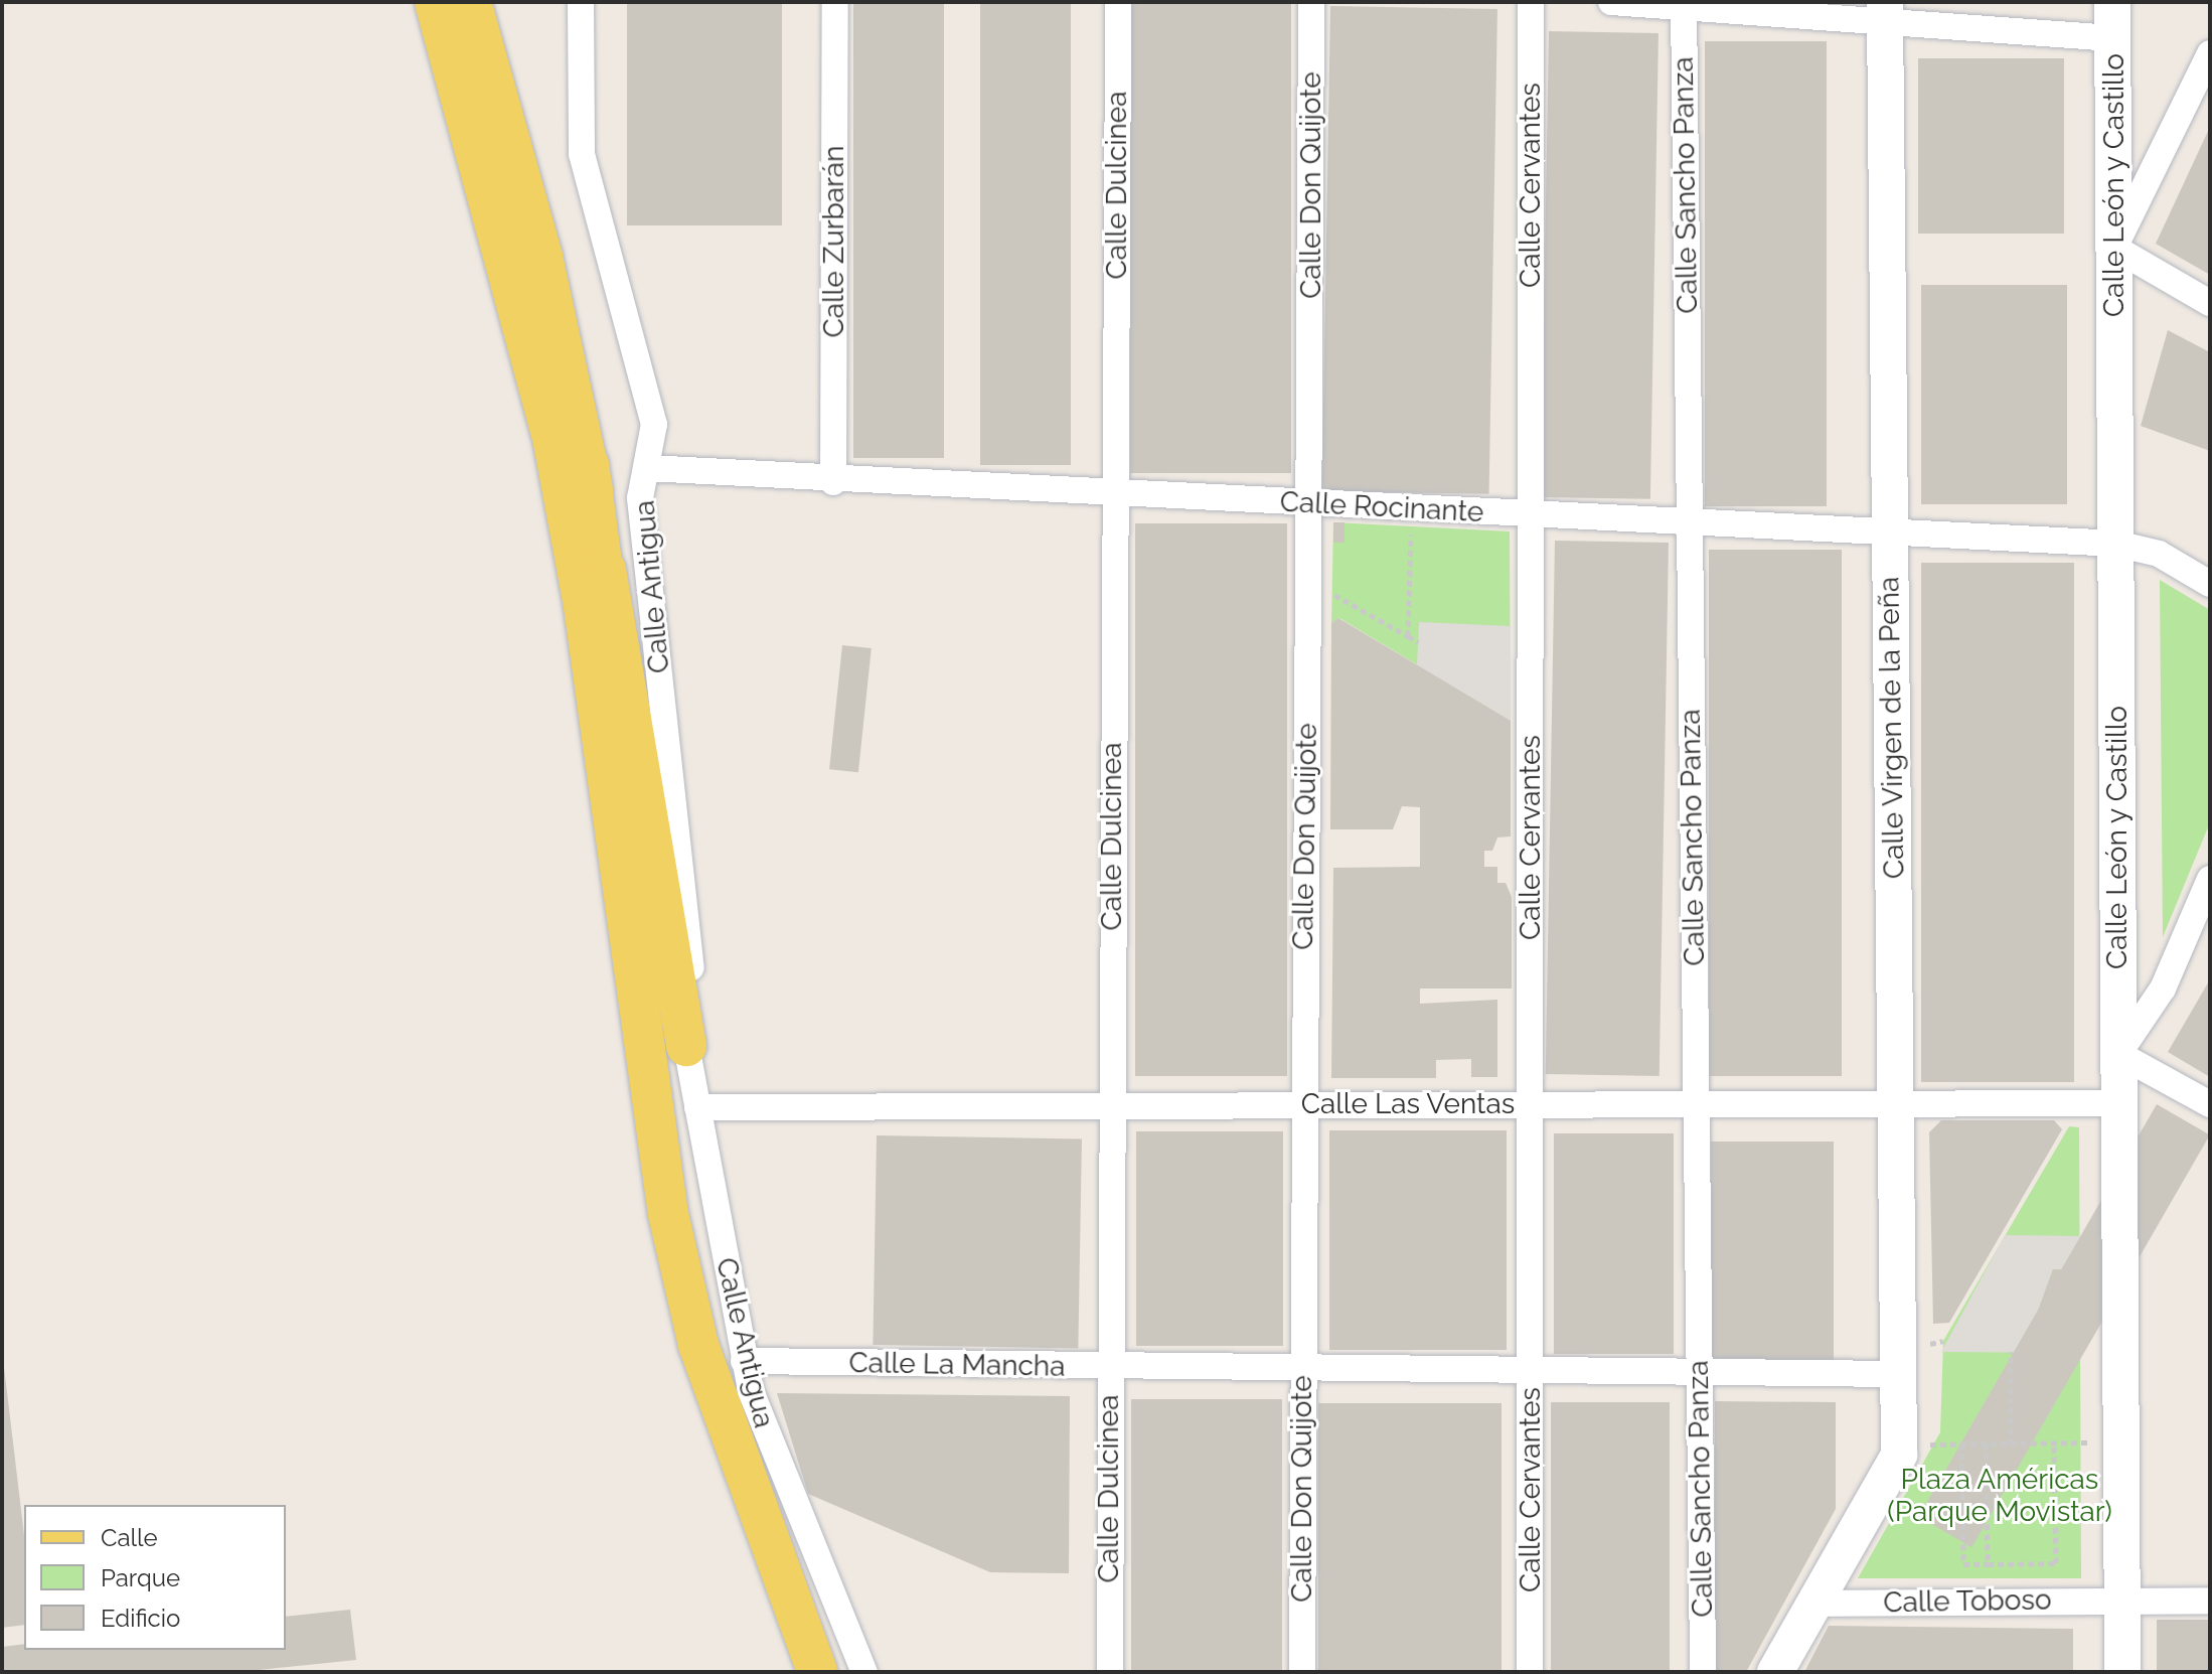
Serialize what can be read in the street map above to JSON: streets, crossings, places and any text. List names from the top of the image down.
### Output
{
  "streets": {
    "street": [
      "Calle Dulcinea",
      "Calle Don Quijote",
      "Calle Cervantes",
      "Calle Sancho Panza",
      "Calle León y Castillo",
      "Calle Zurbarán",
      "Calle Rocinante",
      "Calle Antigua",
      "Calle Virgen de la Peña",
      "Calle Las Ventas",
      "Calle La Mancha",
      "Calle Toboso"
    ]
  },
  "crossings": [
    ["Calle Dulcinea", "Calle Rocinante"],
    ["Calle Dulcinea", "Calle Las Ventas"],
    ["Calle Dulcinea", "Calle La Mancha"],
    ["Calle Don Quijote", "Calle Rocinante"],
    ["Calle Don Quijote", "Calle Las Ventas"],
    ["Calle Don Quijote", "Calle La Mancha"],
    ["Calle Cervantes", "Calle Rocinante"],
    ["Calle Cervantes", "Calle Las Ventas"],
    ["Calle Cervantes", "Calle La Mancha"],
    ["Calle Sancho Panza", "Calle Rocinante"],
    ["Calle Sancho Panza", "Calle Las Ventas"],
    ["Calle Sancho Panza", "Calle La Mancha"],
    ["Calle León y Castillo", "Calle Rocinante"],
    ["Calle León y Castillo", "Calle Las Ventas"],
    ["Calle León y Castillo", "Calle Toboso"],
    ["Calle Zurbarán", "Calle Rocinante"],
    ["Calle Rocinante", "Calle Antigua"],
    ["Calle Rocinante", "Calle Virgen de la Peña"],
    ["Calle Antigua", "Calle Las Ventas"],
    ["Calle Antigua", "Calle La Mancha"],
    ["Calle Virgen de la Peña", "Calle Las Ventas"],
    ["Calle Virgen de la Peña", "Calle La Mancha"]
  ],
  "parks": ["Plaza Américas (Parque Movistar)"],
  "legend": ["Calle", "Parque", "Edificio"]
}
